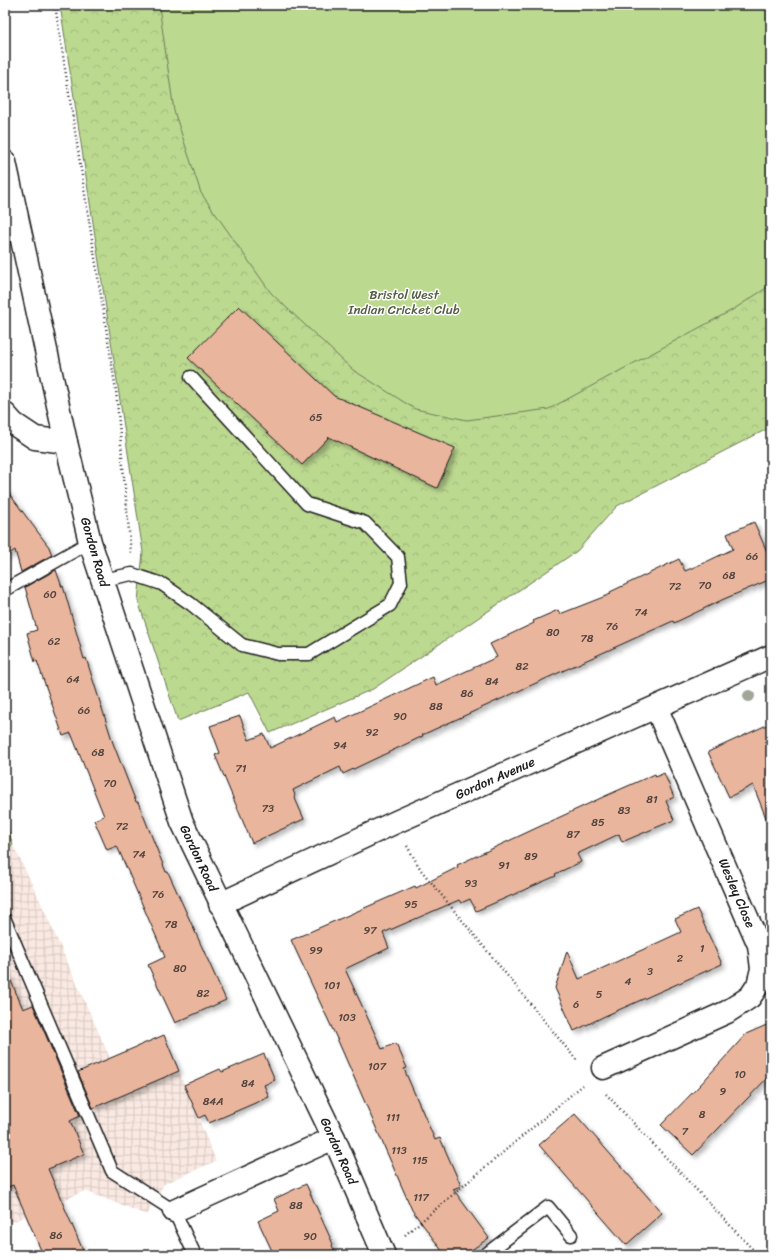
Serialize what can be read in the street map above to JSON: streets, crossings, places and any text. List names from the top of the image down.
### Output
{
  "streets": {
    "street": ["Gordon Road", "Gordon Avenue", "Wesley Close"]
  },
  "crossings": [
    ["Gordon Road", "Gordon Avenue"],
    ["Gordon Avenue", "Wesley Close"]
  ],
  "parks": ["Bristol West Indian Cricket Club"],
  "house_numbers": [
    "65",
    "66",
    "68",
    "70",
    "72",
    "60",
    "74",
    "76",
    "80",
    "78",
    "62",
    "82",
    "64",
    "84",
    "86",
    "88",
    "66",
    "90",
    "92",
    "94",
    "68",
    "71",
    "70",
    "81",
    "73",
    "83",
    "85",
    "72",
    "87",
    "74",
    "89",
    "91",
    "93",
    "76",
    "95",
    "78",
    "97",
    "1",
    "99",
    "2",
    "80",
    "3",
    "4",
    "101",
    "82",
    "5",
    "6",
    "103",
    "107",
    "10",
    "84",
    "9",
    "84A",
    "8",
    "111",
    "7",
    "113",
    "115",
    "117",
    "88",
    "86",
    "90"
  ]
}
